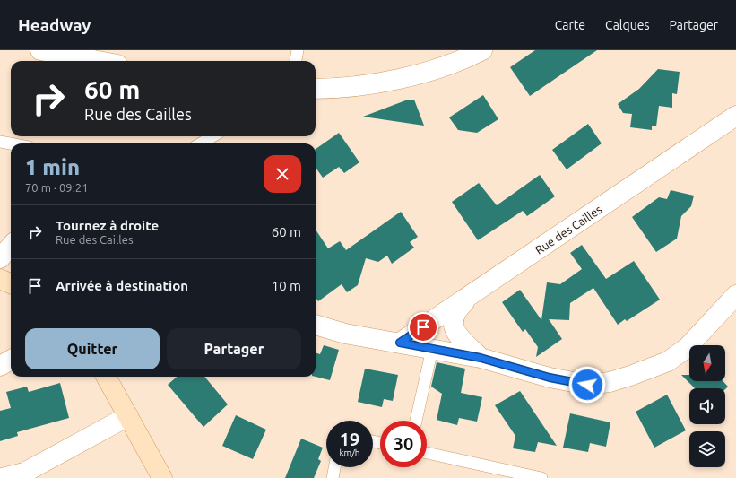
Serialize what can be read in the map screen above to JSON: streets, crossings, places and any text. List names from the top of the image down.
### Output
{
  "streets": {
    "street": ["Rue des Cailles"]
  },
  "north": "bottom",
  "page": {
    "header": "Headway",
    "nav": ["Carte", "Calques", "Partager"],
    "turn": ["60 m", "Rue des Cailles"],
    "heading": ["1 min", "70 m · 09:21"],
    "list": [
      {
        "name": "Tournez à droite",
        "note": "Rue des Cailles",
        "value": "60 m"
      },
      {
        "name": "Arrivée à destination",
        "value": "10 m"
      }
    ],
    "buttons": ["Quitter", "Partager"],
    "speed": "19 km/h",
    "limit": "30"
  }
}
